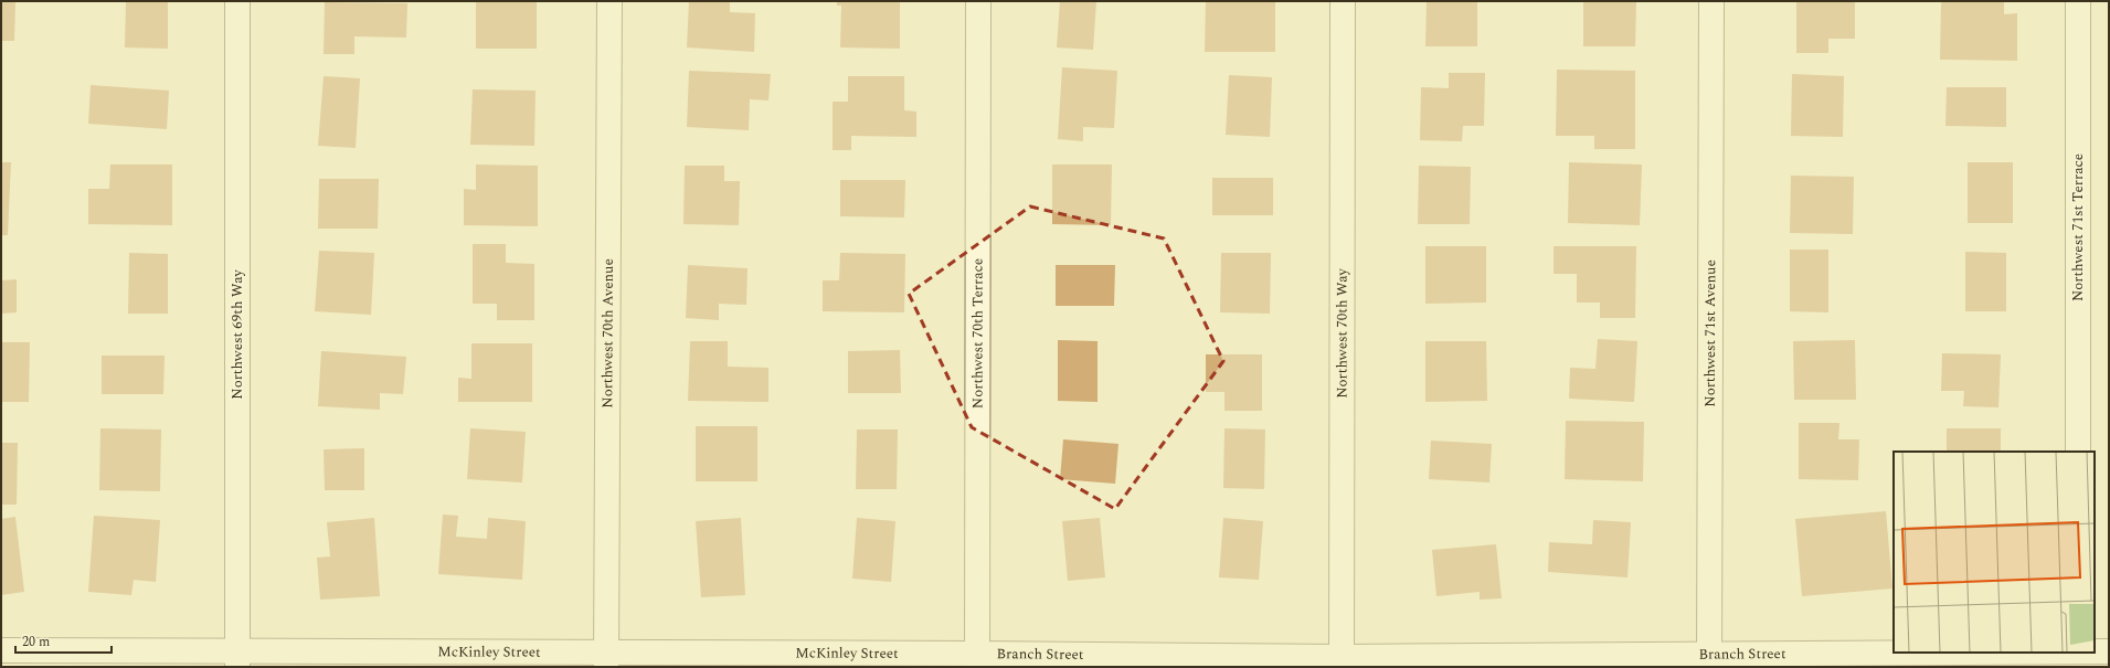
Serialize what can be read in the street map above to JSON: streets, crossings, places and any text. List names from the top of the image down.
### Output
{
  "streets": {
    "street": [
      "Northwest 71st Terrace",
      "Northwest 70th Avenue",
      "Northwest 69th Way",
      "Northwest 70th Terrace",
      "Northwest 70th Way",
      "Northwest 71st Avenue",
      "McKinley Street",
      "Branch Street"
    ]
  },
  "crossings": [
    ["Northwest 70th Avenue", "McKinley Street"],
    ["Northwest 69th Way", "McKinley Street"],
    ["Northwest 70th Terrace", "McKinley Street"],
    ["Northwest 70th Terrace", "Branch Street"],
    ["Northwest 70th Way", "Branch Street"],
    ["Northwest 71st Avenue", "Branch Street"],
    ["McKinley Street", "Branch Street"]
  ],
  "scale_bar": "20 m"
}
